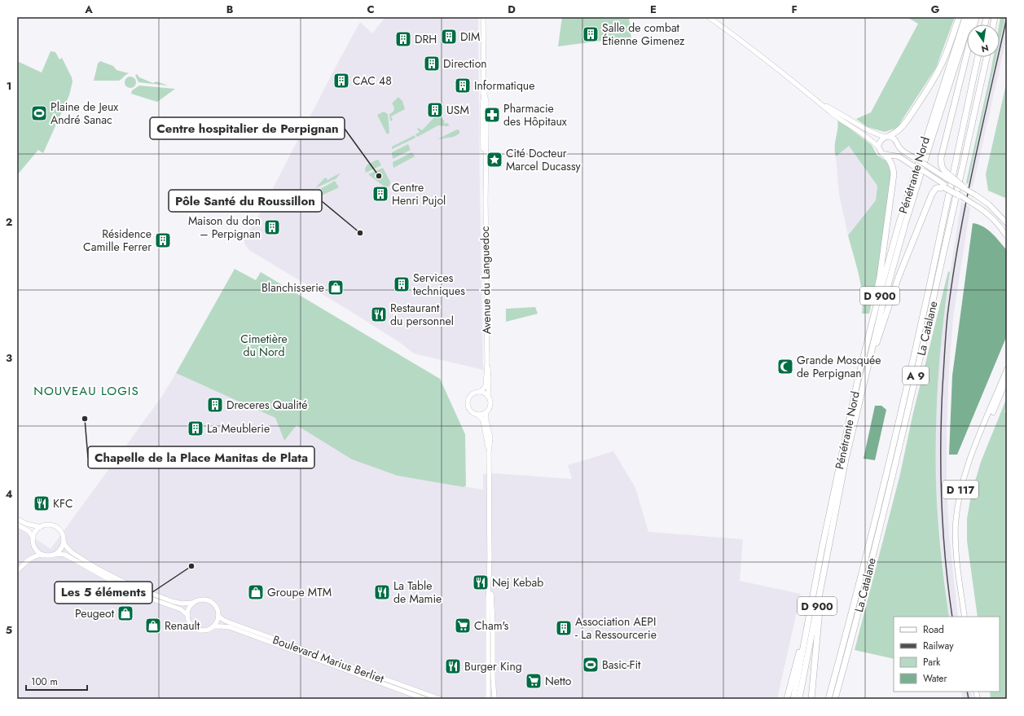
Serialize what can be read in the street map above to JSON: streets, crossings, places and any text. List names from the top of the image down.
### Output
{
  "streets": {
    "highway": [
      "Pénétrante Nord",
      "D 900",
      "La Catalane",
      "A 9"
    ],
    "main road": ["Avenue du Languedoc", "D 117", "Boulevard Marius Berliet"]
  },
  "districts": ["NOUVEAU LOGIS"],
  "parks": ["Cimetière du Nord"],
  "places": {
    "building": [
      "Salle de combat Étienne Gimenez",
      "DIM",
      "DRH",
      "Direction",
      "CAC 48",
      "Informatique",
      "USM",
      "Centre Henri Pujol",
      "Maison du don – Perpignan",
      "Résidence Camille Ferrer",
      "Services techniques",
      "Dreceres Qualité",
      "La Meublerie",
      "Association AEPI - La Ressourcerie"
    ],
    "sports": ["Plaine de Jeux André Sanac", "Basic-Fit"],
    "pharmacy": ["Pharmacie des Hôpitaux"],
    "place": ["Cité Docteur Marcel Ducassy"],
    "other": [
      "Centre hospitalier de Perpignan",
      "Pôle Santé du Roussillon",
      "Chapelle de la Place Manitas de Plata",
      "Les 5 éléments"
    ],
    "shop": [
      "Blanchisserie",
      "Groupe MTM",
      "Peugeot",
      "Renault"
    ],
    "restaurant": [
      "Restaurant du personnel",
      "KFC",
      "Nej Kebab",
      "La Table de Mamie",
      "Burger King"
    ],
    "mosque": ["Grande Mosquée de Perpignan"],
    "supermarket": ["Cham's", "Netto"]
  },
  "legend": [
    "Road",
    "Railway",
    "Park",
    "Water"
  ],
  "scale_bar": "100 m",
  "north": "bottom",
  "grid": {
    "columns": [
      "A",
      "B",
      "C",
      "D",
      "E",
      "F",
      "G"
    ],
    "rows": [
      "1",
      "2",
      "3",
      "4",
      "5"
    ]
  }
}
